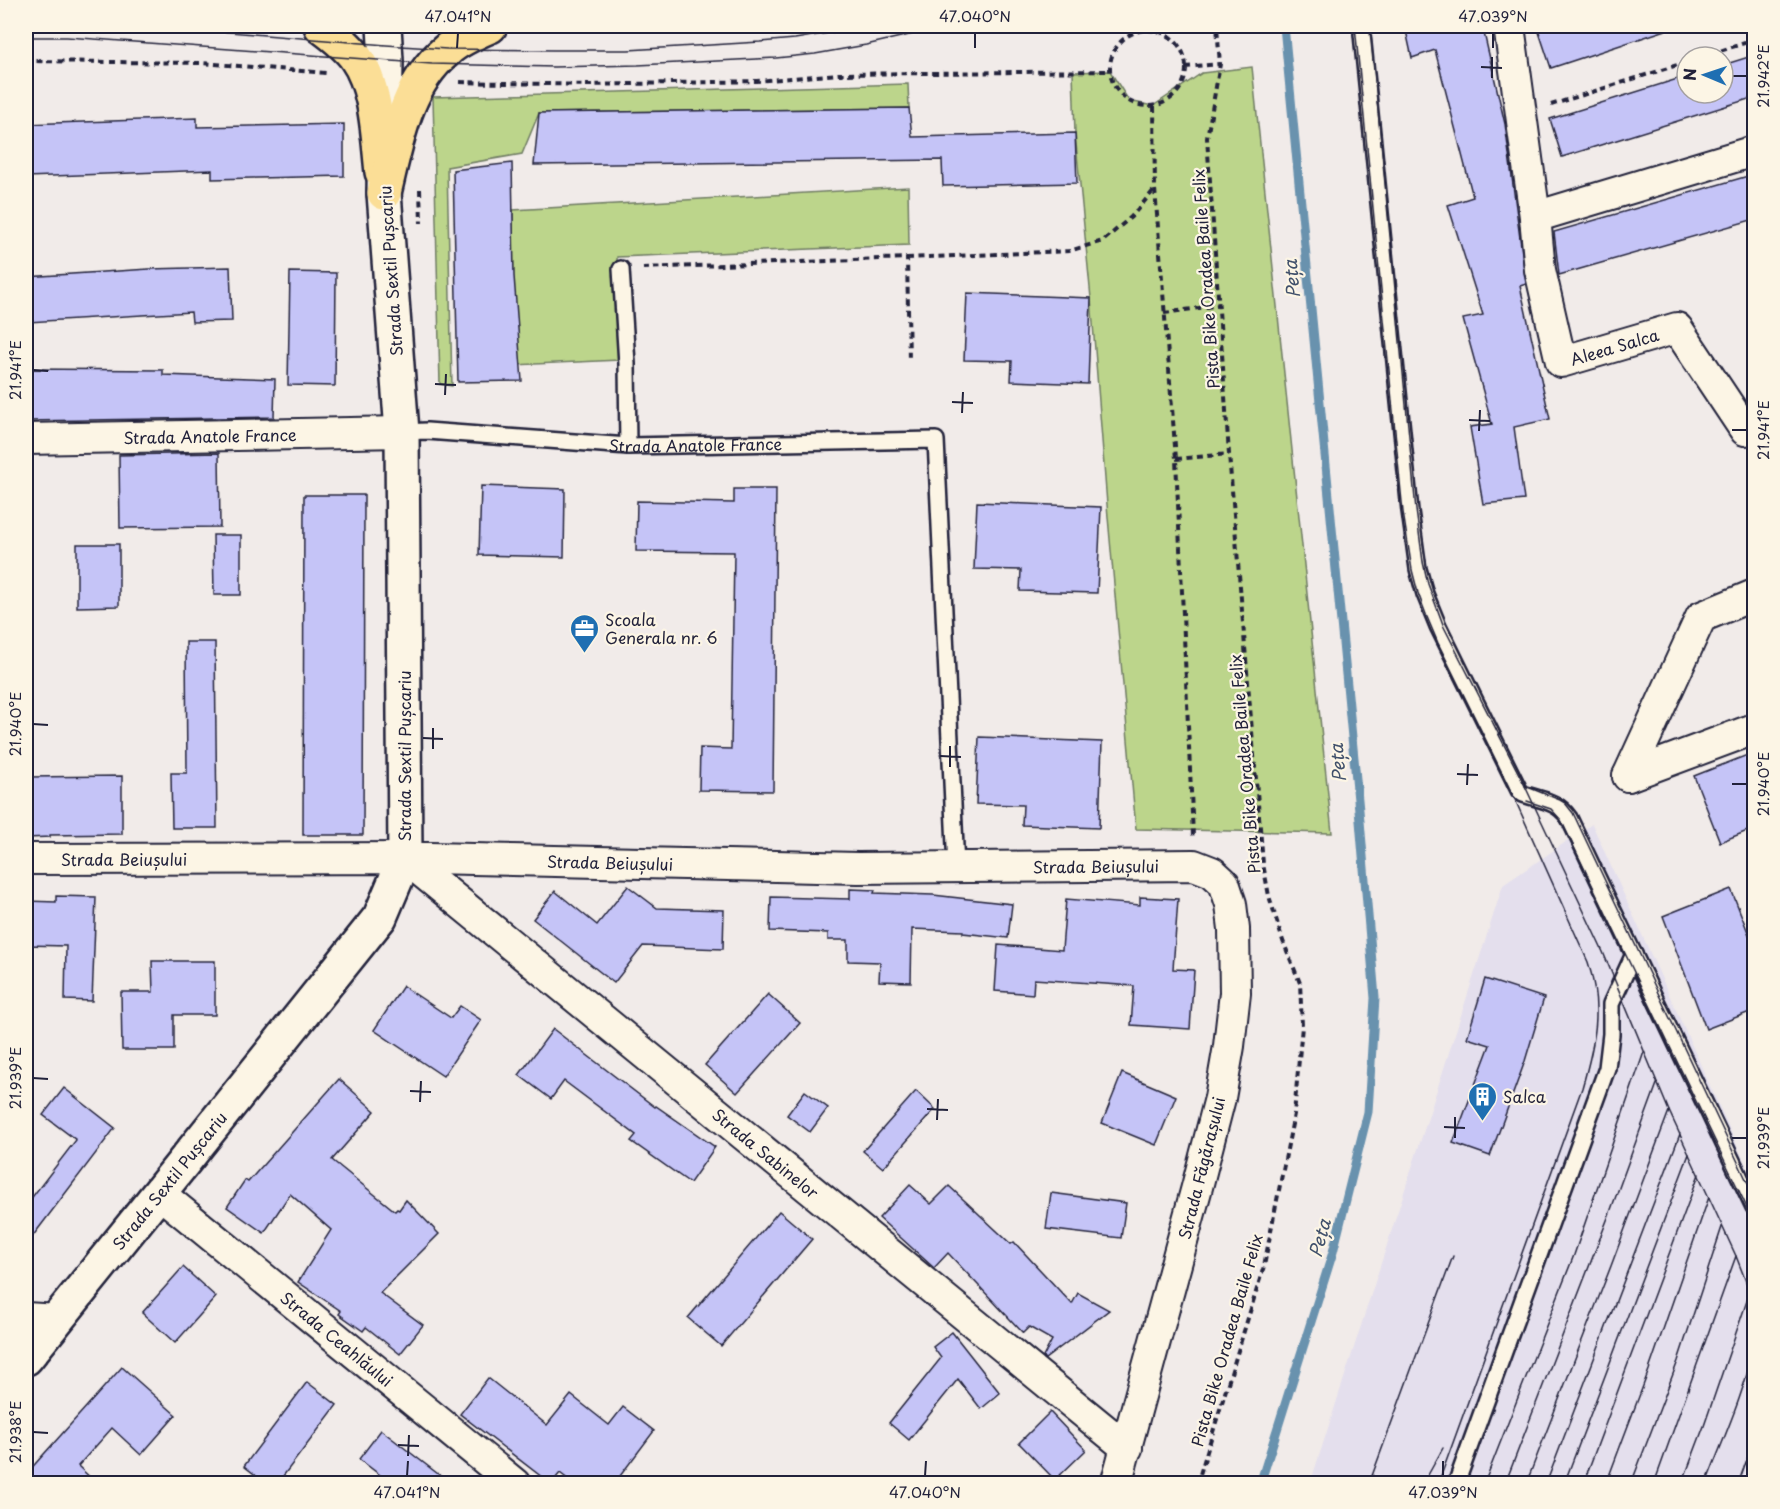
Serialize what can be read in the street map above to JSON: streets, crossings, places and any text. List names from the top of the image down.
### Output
{
  "streets": {
    "street": [
      "Strada Sextil Pușcariu",
      "Aleea Salca",
      "Strada Anatole France",
      "Strada Beiușului",
      "Strada Sabinelor",
      "Strada Făgărașului",
      "Strada Ceahlăului"
    ],
    "path": ["Pista Bike Oradea Baile Felix"]
  },
  "crossings": [
    ["Strada Sextil Pușcariu", "Strada Anatole France"],
    ["Strada Sextil Pușcariu", "Strada Beiușului"],
    ["Strada Sextil Pușcariu", "Strada Sabinelor"],
    ["Strada Sextil Pușcariu", "Strada Ceahlăului"],
    ["Strada Anatole France", "Strada Beiușului"],
    ["Strada Beiușului", "Strada Sabinelor"],
    ["Strada Beiușului", "Strada Făgărașului"],
    ["Strada Sabinelor", "Strada Făgărașului"]
  ],
  "water": ["Peța"],
  "places": {
    "office": ["Scoala Generala nr. 6"],
    "building": ["Salca"]
  },
  "north": "left",
  "coordinates": [
    "47.041°N",
    "47.040°N",
    "47.039°N",
    "21.942°E",
    "21.941°E",
    "21.940°E",
    "21.939°E",
    "21.938°E"
  ]
}
